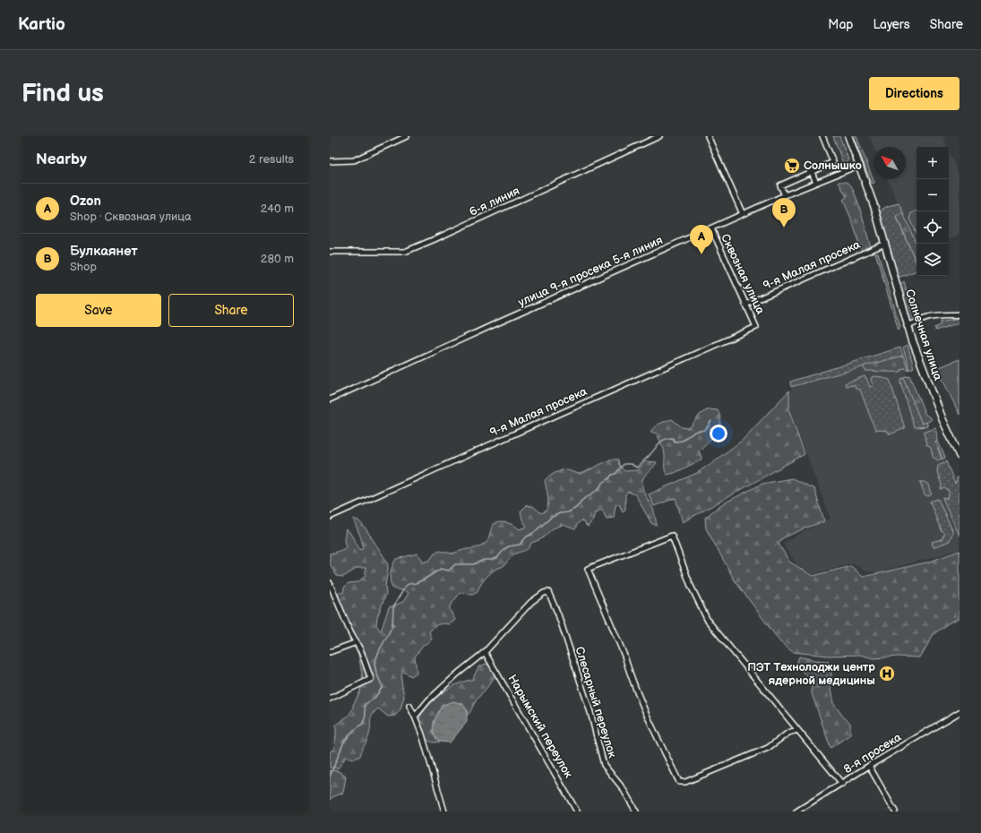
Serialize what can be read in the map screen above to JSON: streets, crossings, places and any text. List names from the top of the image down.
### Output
{
  "streets": {
    "main road": ["Солнечная улица"],
    "street": [
      "6-я линия",
      "9-я Малая просека",
      "улица 9-я просека 5-я линия",
      "Сквозная улица",
      "Слесарный переулок",
      "Нарымский переулок",
      "8-я просека"
    ]
  },
  "crossings": [
    ["9-я Малая просека", "Сквозная улица"],
    ["9-я Малая просека", "Солнечная улица"],
    ["улица 9-я просека 5-я линия", "Сквозная улица"],
    ["улица 9-я просека 5-я линия", "Солнечная улица"],
    ["Слесарный переулок", "Нарымский переулок"]
  ],
  "places": {
    "supermarket": ["Солнышко"],
    "hospital": ["ПЭТ Технолоджи центр ядерной медицины"]
  },
  "north": "top left",
  "page": {
    "header": "Kartio",
    "nav": ["Map", "Layers", "Share"],
    "buttons": [
      "Directions",
      ["Save", "Share"]
    ],
    "title": "Find us",
    "heading": ["Nearby", "2 results"],
    "map_buttons": ["+", "−"],
    "list": [
      {
        "mark": "A",
        "name": "Ozon",
        "note": "Shop · Сквозная улица",
        "value": "240 m"
      },
      {
        "mark": "B",
        "name": "Булкаянет",
        "note": "Shop",
        "value": "280 m"
      }
    ],
    "pins": ["B", "A"]
  }
}
